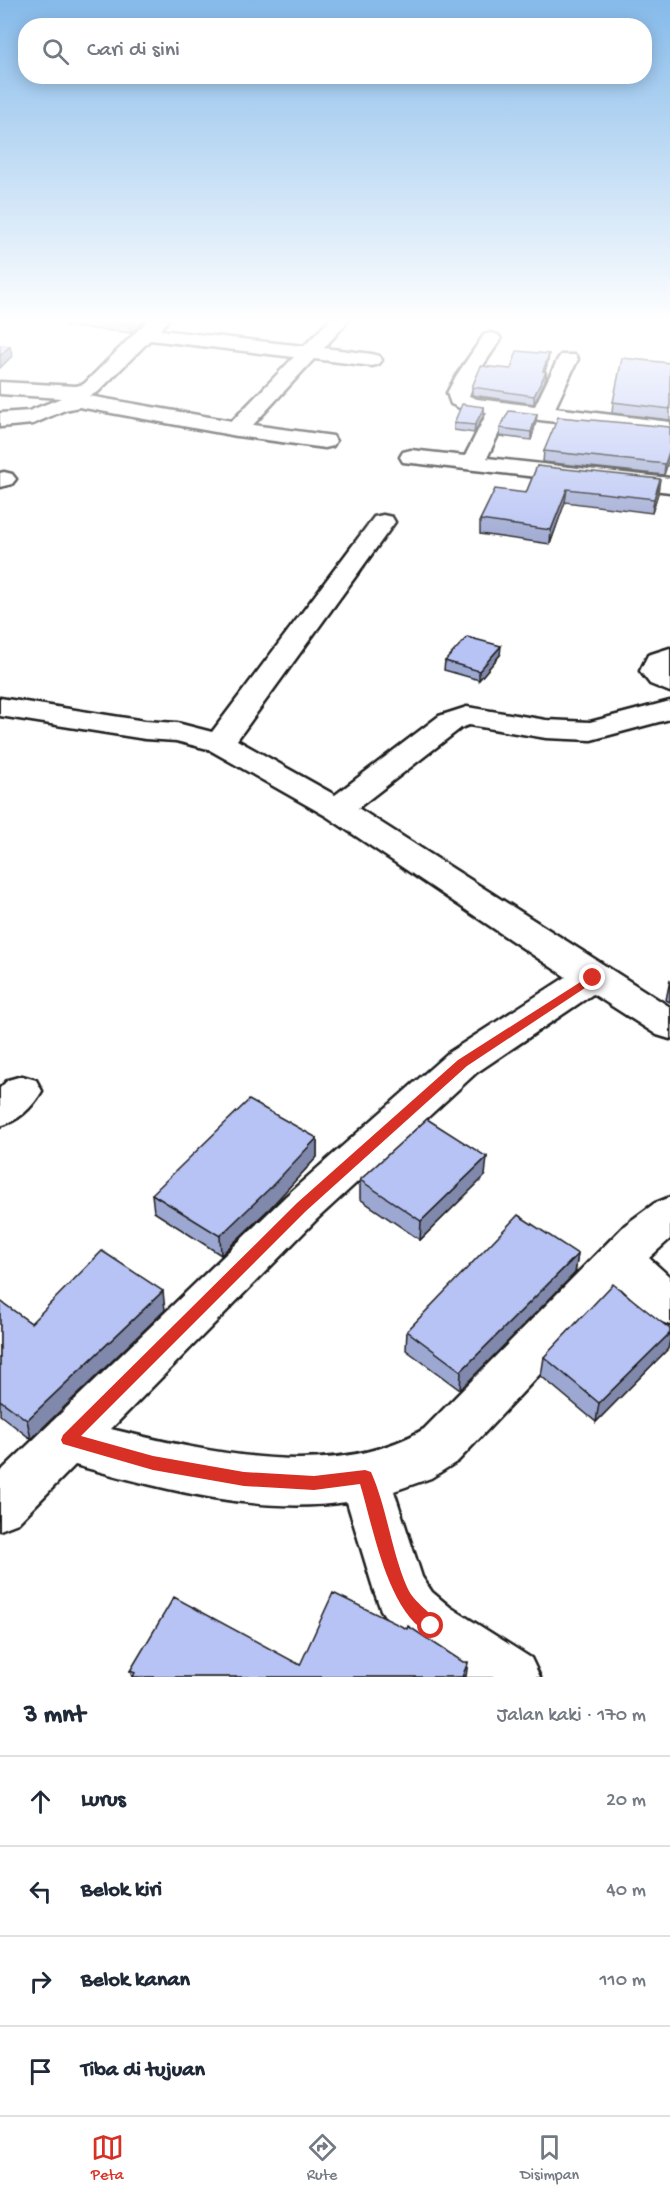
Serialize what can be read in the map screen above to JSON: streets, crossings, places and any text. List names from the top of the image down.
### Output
{
  "page": {
    "search": "Cari di sini",
    "heading": ["3 mnt", "Jalan kaki · 170 m"],
    "list": [
      ["Lurus", "20 m"],
      ["Belok kiri", "40 m"],
      ["Belok kanan", "110 m"],
      "Tiba di tujuan"
    ],
    "nav": ["Peta", "Rute", "Disimpan"]
  }
}
